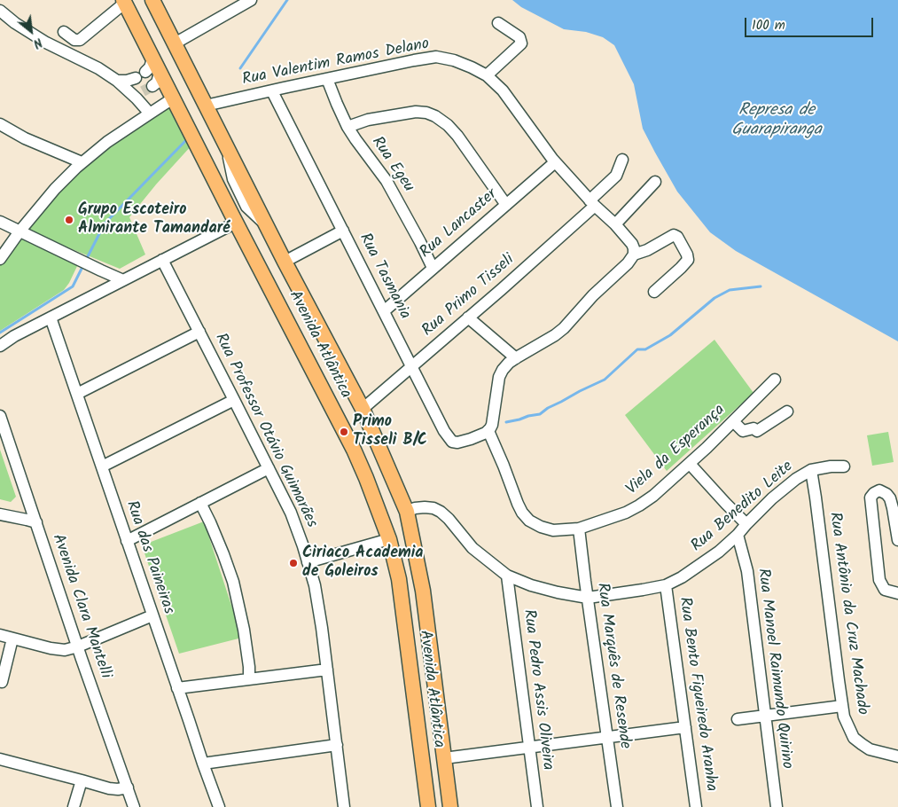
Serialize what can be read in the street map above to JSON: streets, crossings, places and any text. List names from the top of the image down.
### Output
{
  "streets": {
    "main road": ["Avenida Atlântica"],
    "street": [
      "Rua Valentim Ramos Delano",
      "Rua Egeu",
      "Rua Lancaster",
      "Rua Tasmania",
      "Rua Primo Tisseli",
      "Rua Professor Otávio Guimarães",
      "Viela da Esperança",
      "Rua Benedito Leite",
      "Rua das Paineiras",
      "Avenida Clara Mantelli",
      "Rua Antônio da Cruz Machado",
      "Rua Marquês de Resende",
      "Rua Manoel Raimundo Quirino",
      "Rua Pedro Assis Oliveira",
      "Rua Bento Figueiredo Aranha"
    ]
  },
  "crossings": [
    ["Rua Valentim Ramos Delano", "Rua Egeu"],
    ["Rua Valentim Ramos Delano", "Rua Lancaster"],
    ["Rua Valentim Ramos Delano", "Rua Tasmania"],
    ["Rua Valentim Ramos Delano", "Rua Primo Tisseli"],
    ["Rua Valentim Ramos Delano", "Avenida Atlântica"],
    ["Rua Egeu", "Rua Lancaster"],
    ["Rua Lancaster", "Rua Tasmania"],
    ["Rua Tasmania", "Rua Primo Tisseli"],
    ["Rua Tasmania", "Viela da Esperança"],
    ["Rua Primo Tisseli", "Avenida Atlântica"],
    ["Avenida Atlântica", "Rua Benedito Leite"],
    ["Viela da Esperança", "Rua Marquês de Resende"],
    ["Rua Benedito Leite", "Rua Antônio da Cruz Machado"],
    ["Rua Benedito Leite", "Rua Marquês de Resende"],
    ["Rua Benedito Leite", "Rua Manoel Raimundo Quirino"],
    ["Rua Benedito Leite", "Rua Pedro Assis Oliveira"],
    ["Rua Benedito Leite", "Rua Bento Figueiredo Aranha"]
  ],
  "water": ["Represa de Guarapiranga"],
  "places": ["Grupo Escoteiro Almirante Tamandaré", "Primo Tisseli B/C", "Ciriaco Academia de Goleiros"],
  "scale_bar": "100 m",
  "north": "bottom right"
}
